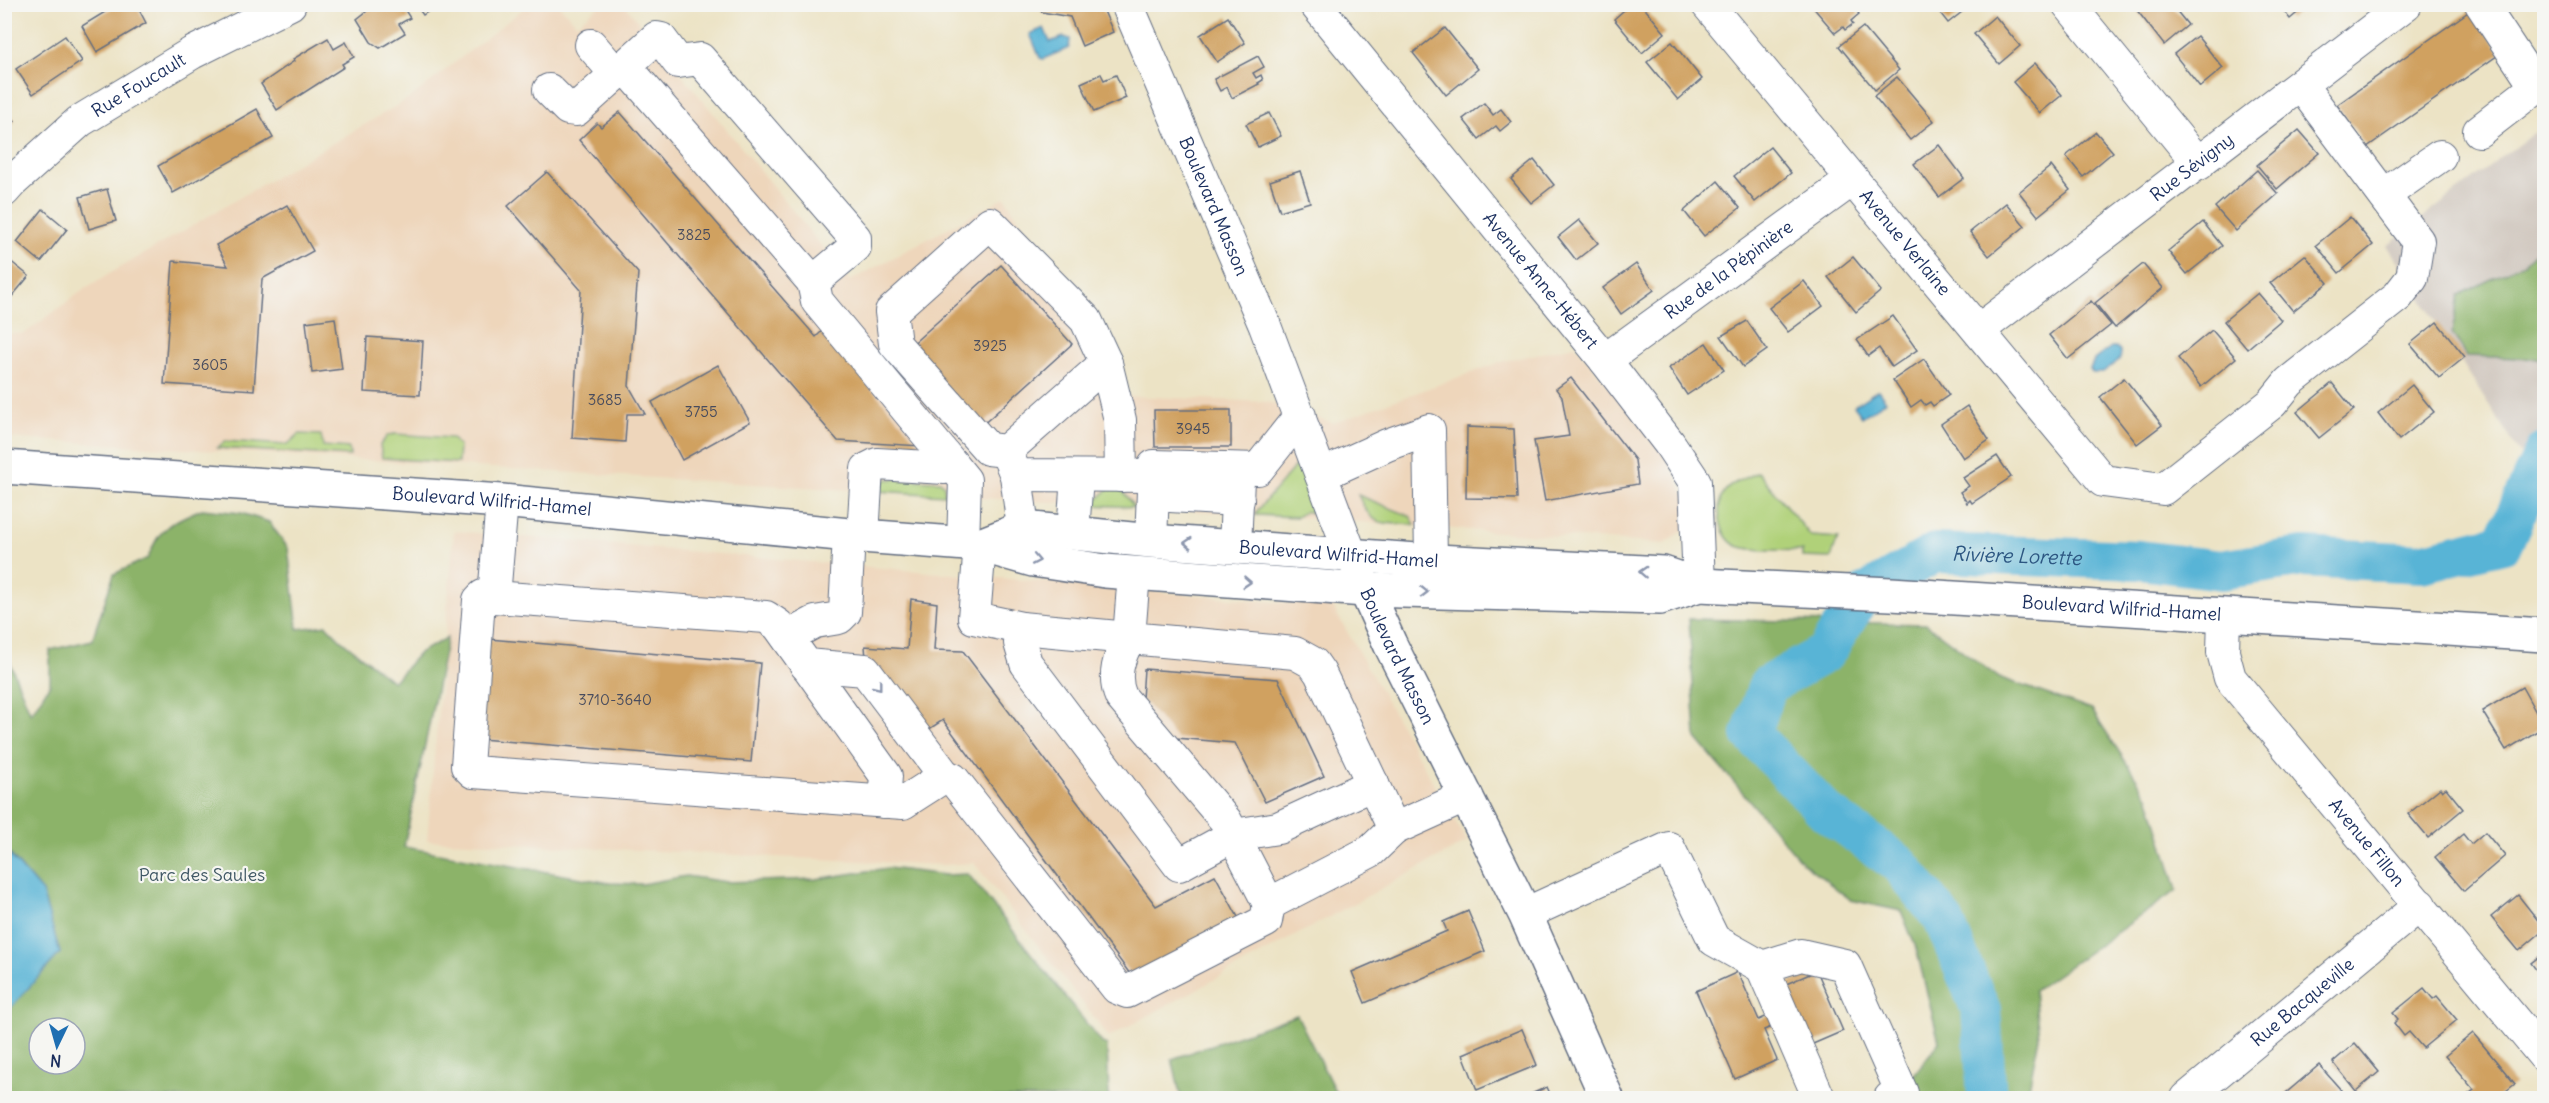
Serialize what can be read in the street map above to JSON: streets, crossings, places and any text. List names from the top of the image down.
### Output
{
  "streets": {
    "main road": ["Boulevard Masson", "Boulevard Wilfrid-Hamel"],
    "street": [
      "Rue Foucault",
      "Rue Sévigny",
      "Avenue Verlaine",
      "Rue de la Pépinière",
      "Avenue Anne-Hébert",
      "Avenue Fillon",
      "Rue Bacqueville"
    ]
  },
  "crossings": [
    ["Rue Sévigny", "Avenue Verlaine"],
    ["Boulevard Masson", "Boulevard Wilfrid-Hamel"],
    ["Avenue Verlaine", "Rue de la Pépinière"],
    ["Rue de la Pépinière", "Avenue Anne-Hébert"],
    ["Avenue Anne-Hébert", "Boulevard Wilfrid-Hamel"],
    ["Boulevard Wilfrid-Hamel", "Avenue Fillon"],
    ["Avenue Fillon", "Rue Bacqueville"]
  ],
  "water": ["Rivière Lorette"],
  "parks": ["Parc des Saules"],
  "house_numbers": [
    "3825",
    "3925",
    "3605",
    "3685",
    "3755",
    "3945",
    "3710-3640"
  ],
  "north": "bottom"
}
